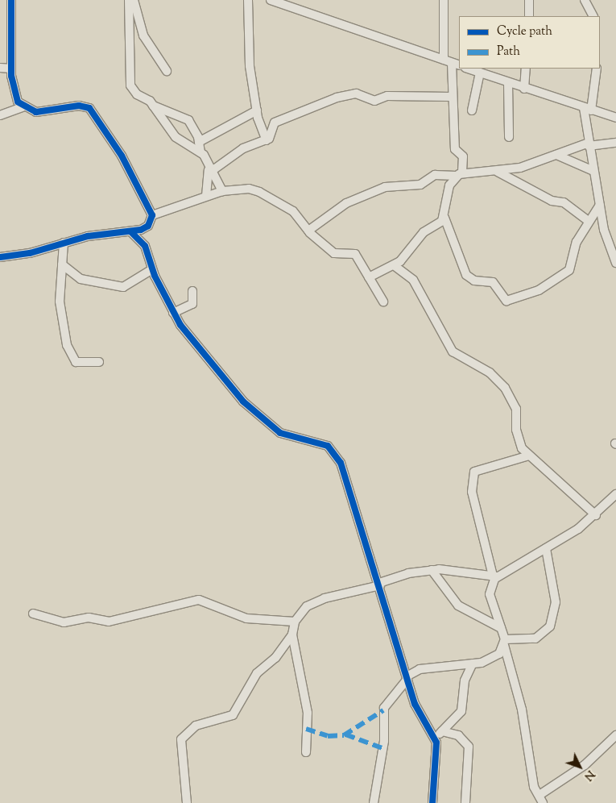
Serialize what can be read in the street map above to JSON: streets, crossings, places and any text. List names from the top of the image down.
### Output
{
  "legend": ["Cycle path", "Path"],
  "north": "bottom right"
}
